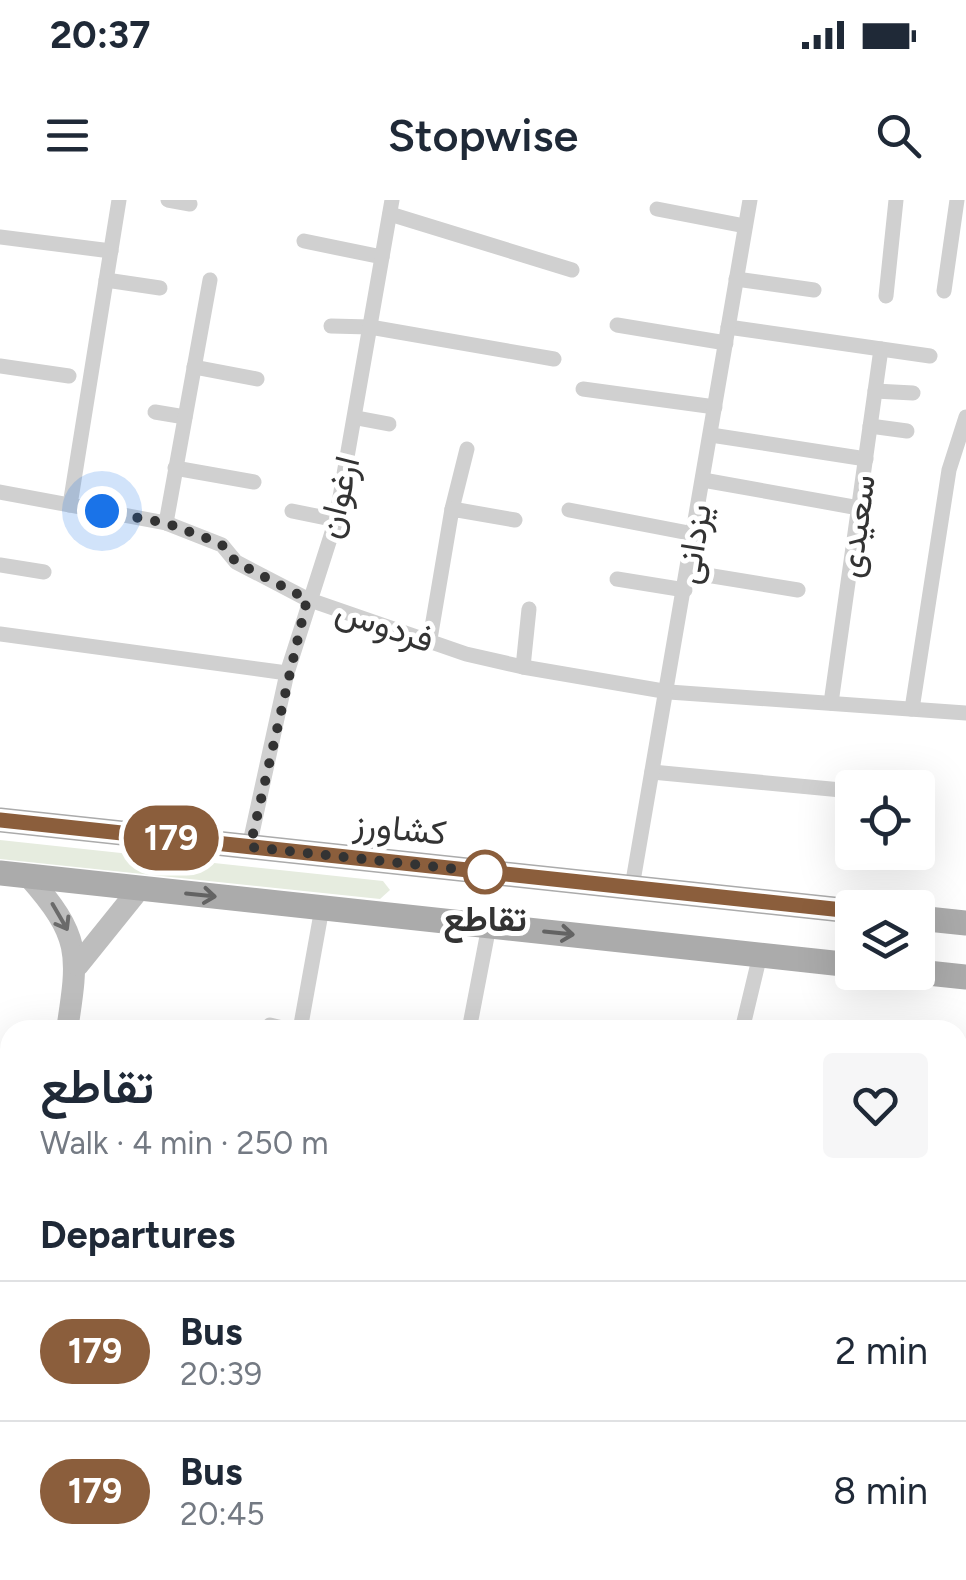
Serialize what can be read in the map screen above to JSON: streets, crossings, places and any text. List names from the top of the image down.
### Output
{
  "streets": {
    "main road": ["کشاورز"],
    "street": [
      "ارغوان",
      "سعیدی",
      "یزدانی",
      "فردوس"
    ]
  },
  "crossings": [
    ["ارغوان", "فردوس"],
    ["ارغوان", "کشاورز"],
    ["سعیدی", "فردوس"],
    ["یزدانی", "فردوس"],
    ["یزدانی", "کشاورز"]
  ],
  "places": ["تقاطع"],
  "lines": ["bus line 179"],
  "page": {
    "status": "20:37",
    "header": "Stopwise",
    "on_map": "179",
    "heading": [
      ["تقاطع", "Walk · 4 min · 250 m"],
      "Departures"
    ],
    "list": [
      {
        "mark": "179",
        "name": "Bus",
        "note": "20:39",
        "value": "2 min"
      },
      {
        "mark": "179",
        "name": "Bus",
        "note": "20:45",
        "value": "8 min"
      }
    ]
  }
}
